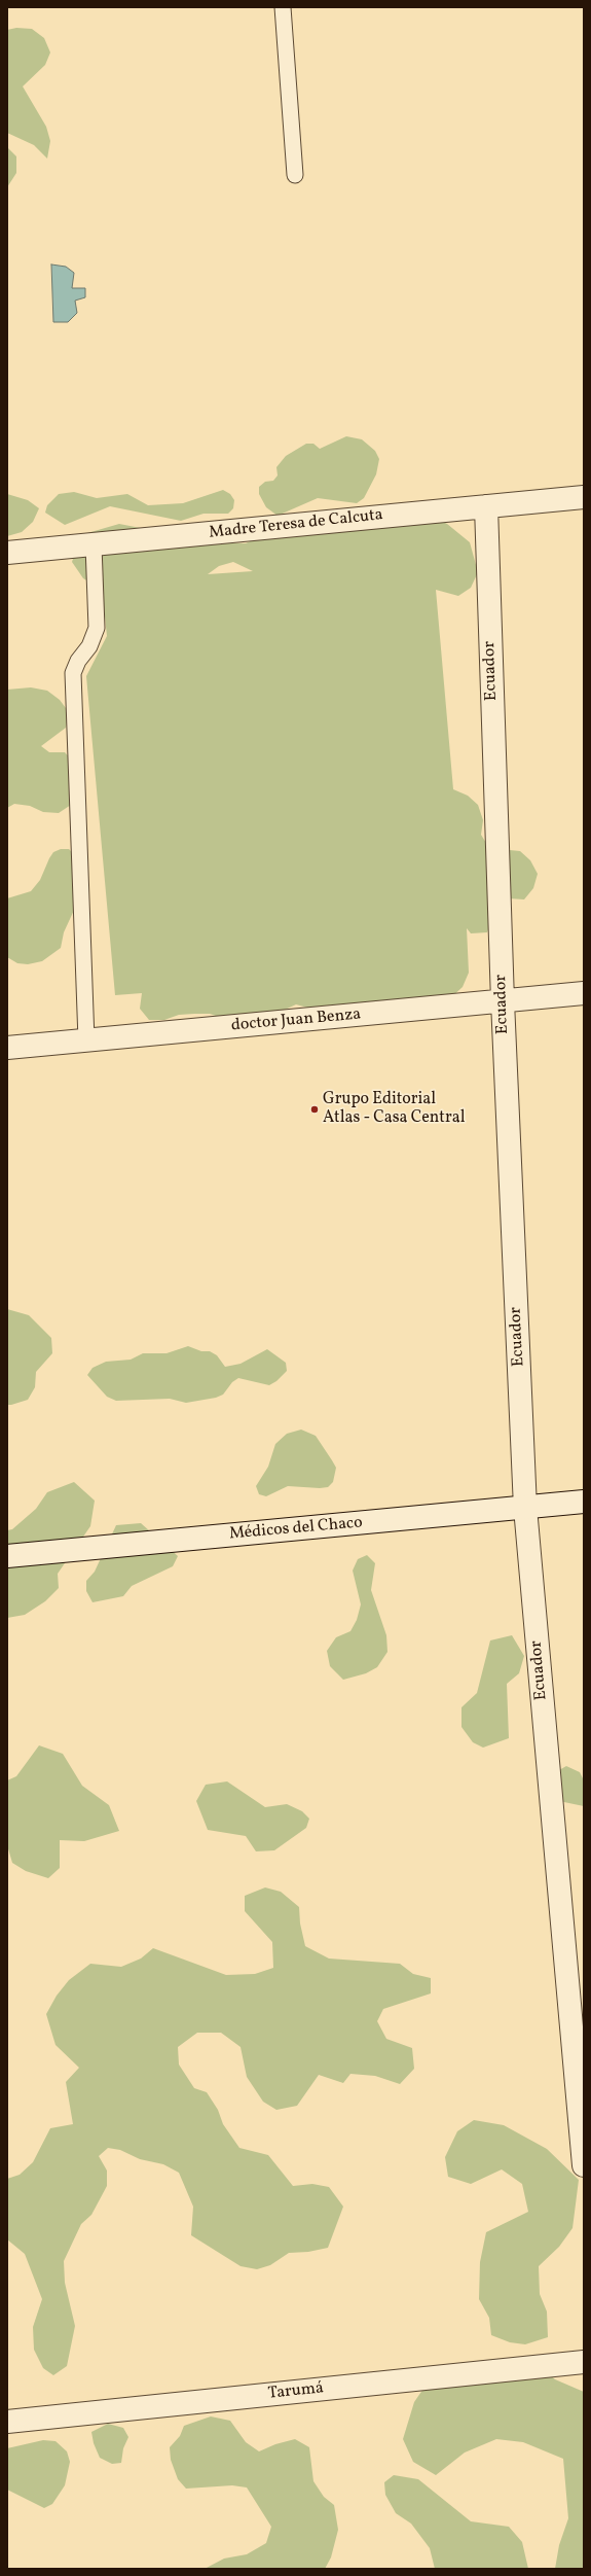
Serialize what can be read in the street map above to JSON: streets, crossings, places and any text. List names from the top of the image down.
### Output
{
  "streets": {
    "street": [
      "Madre Teresa de Calcuta",
      "Ecuador",
      "doctor Juan Benza",
      "Médicos del Chaco",
      "Tarumá"
    ]
  },
  "crossings": [
    ["Madre Teresa de Calcuta", "Ecuador"],
    ["Ecuador", "doctor Juan Benza"],
    ["Ecuador", "Médicos del Chaco"]
  ],
  "places": ["Grupo Editorial Atlas - Casa Central"]
}
